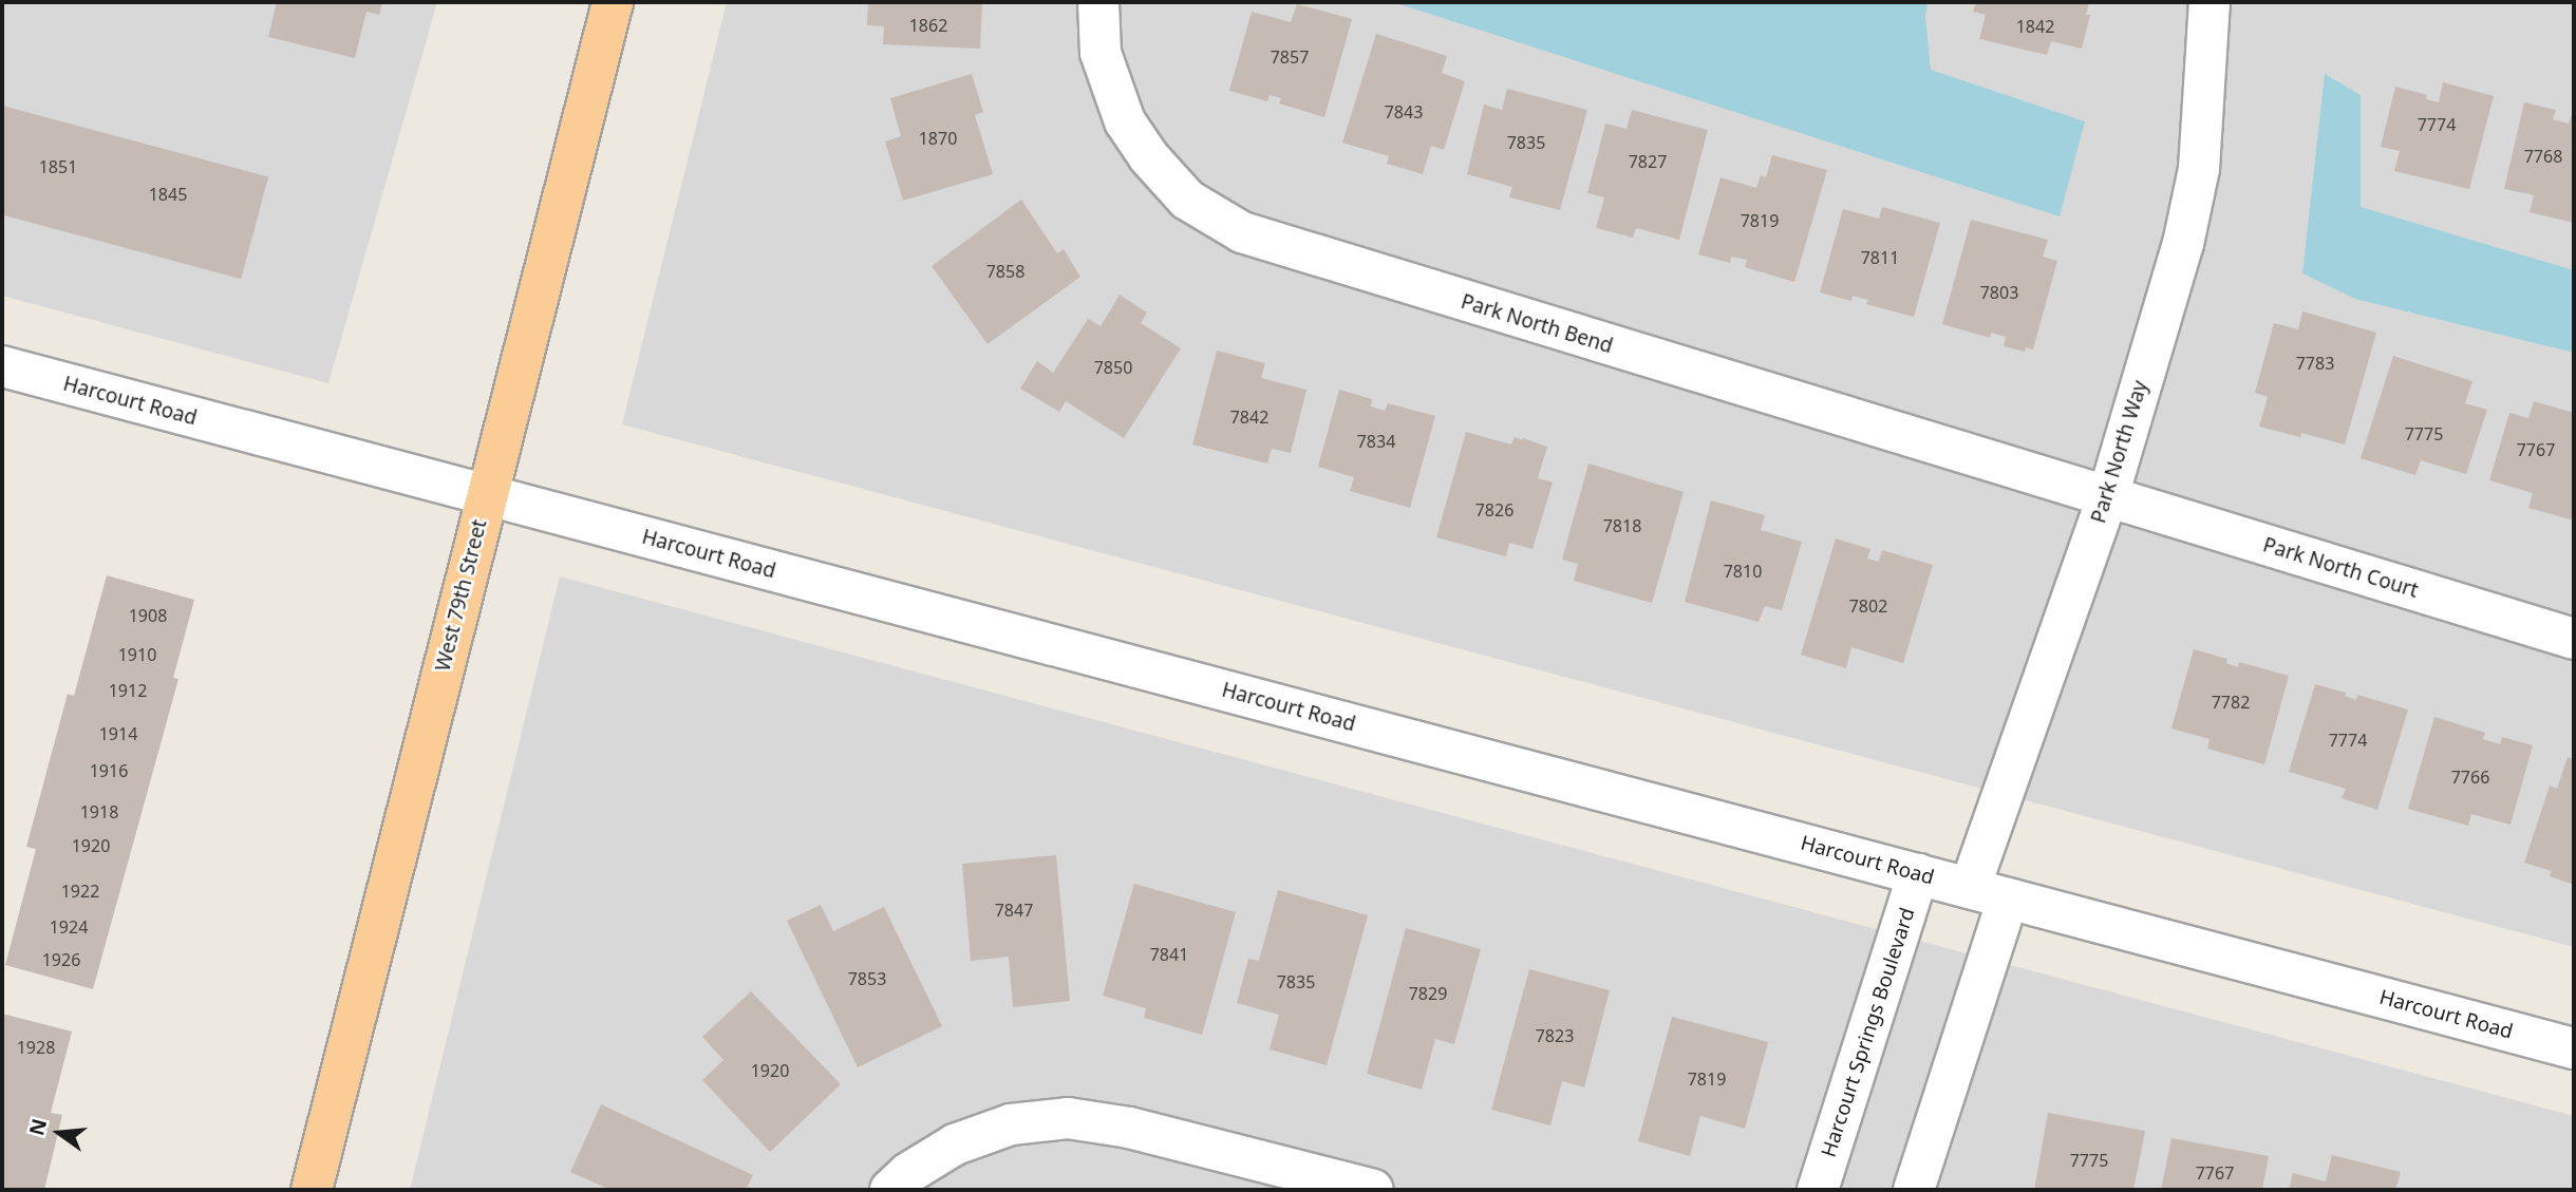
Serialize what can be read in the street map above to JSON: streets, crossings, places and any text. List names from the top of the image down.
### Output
{
  "streets": {
    "main road": ["West 79th Street"],
    "street": [
      "Park North Bend",
      "Harcourt Road",
      "Park North Way",
      "Park North Court",
      "Harcourt Springs Boulevard"
    ]
  },
  "crossings": [
    ["Park North Bend", "Park North Way"],
    ["Park North Bend", "Park North Court"],
    ["Harcourt Road", "Park North Way"],
    ["Harcourt Road", "West 79th Street"],
    ["Harcourt Road", "Harcourt Springs Boulevard"],
    ["Park North Way", "Park North Court"]
  ],
  "house_numbers": [
    "1862",
    "1842",
    "7857",
    "7843",
    "7774",
    "1870",
    "7835",
    "7768",
    "7827",
    "1851",
    "1845",
    "7819",
    "7811",
    "7858",
    "7803",
    "7783",
    "7850",
    "7842",
    "7775",
    "7834",
    "7767",
    "7826",
    "7818",
    "7810",
    "7802",
    "1908",
    "1910",
    "1912",
    "7782",
    "1914",
    "7774",
    "1916",
    "7766",
    "1918",
    "1920",
    "1922",
    "7847",
    "1924",
    "7841",
    "1926",
    "7853",
    "7835",
    "7829",
    "7823",
    "1928",
    "1920",
    "7819",
    "7775",
    "7767"
  ],
  "north": "left"
}
